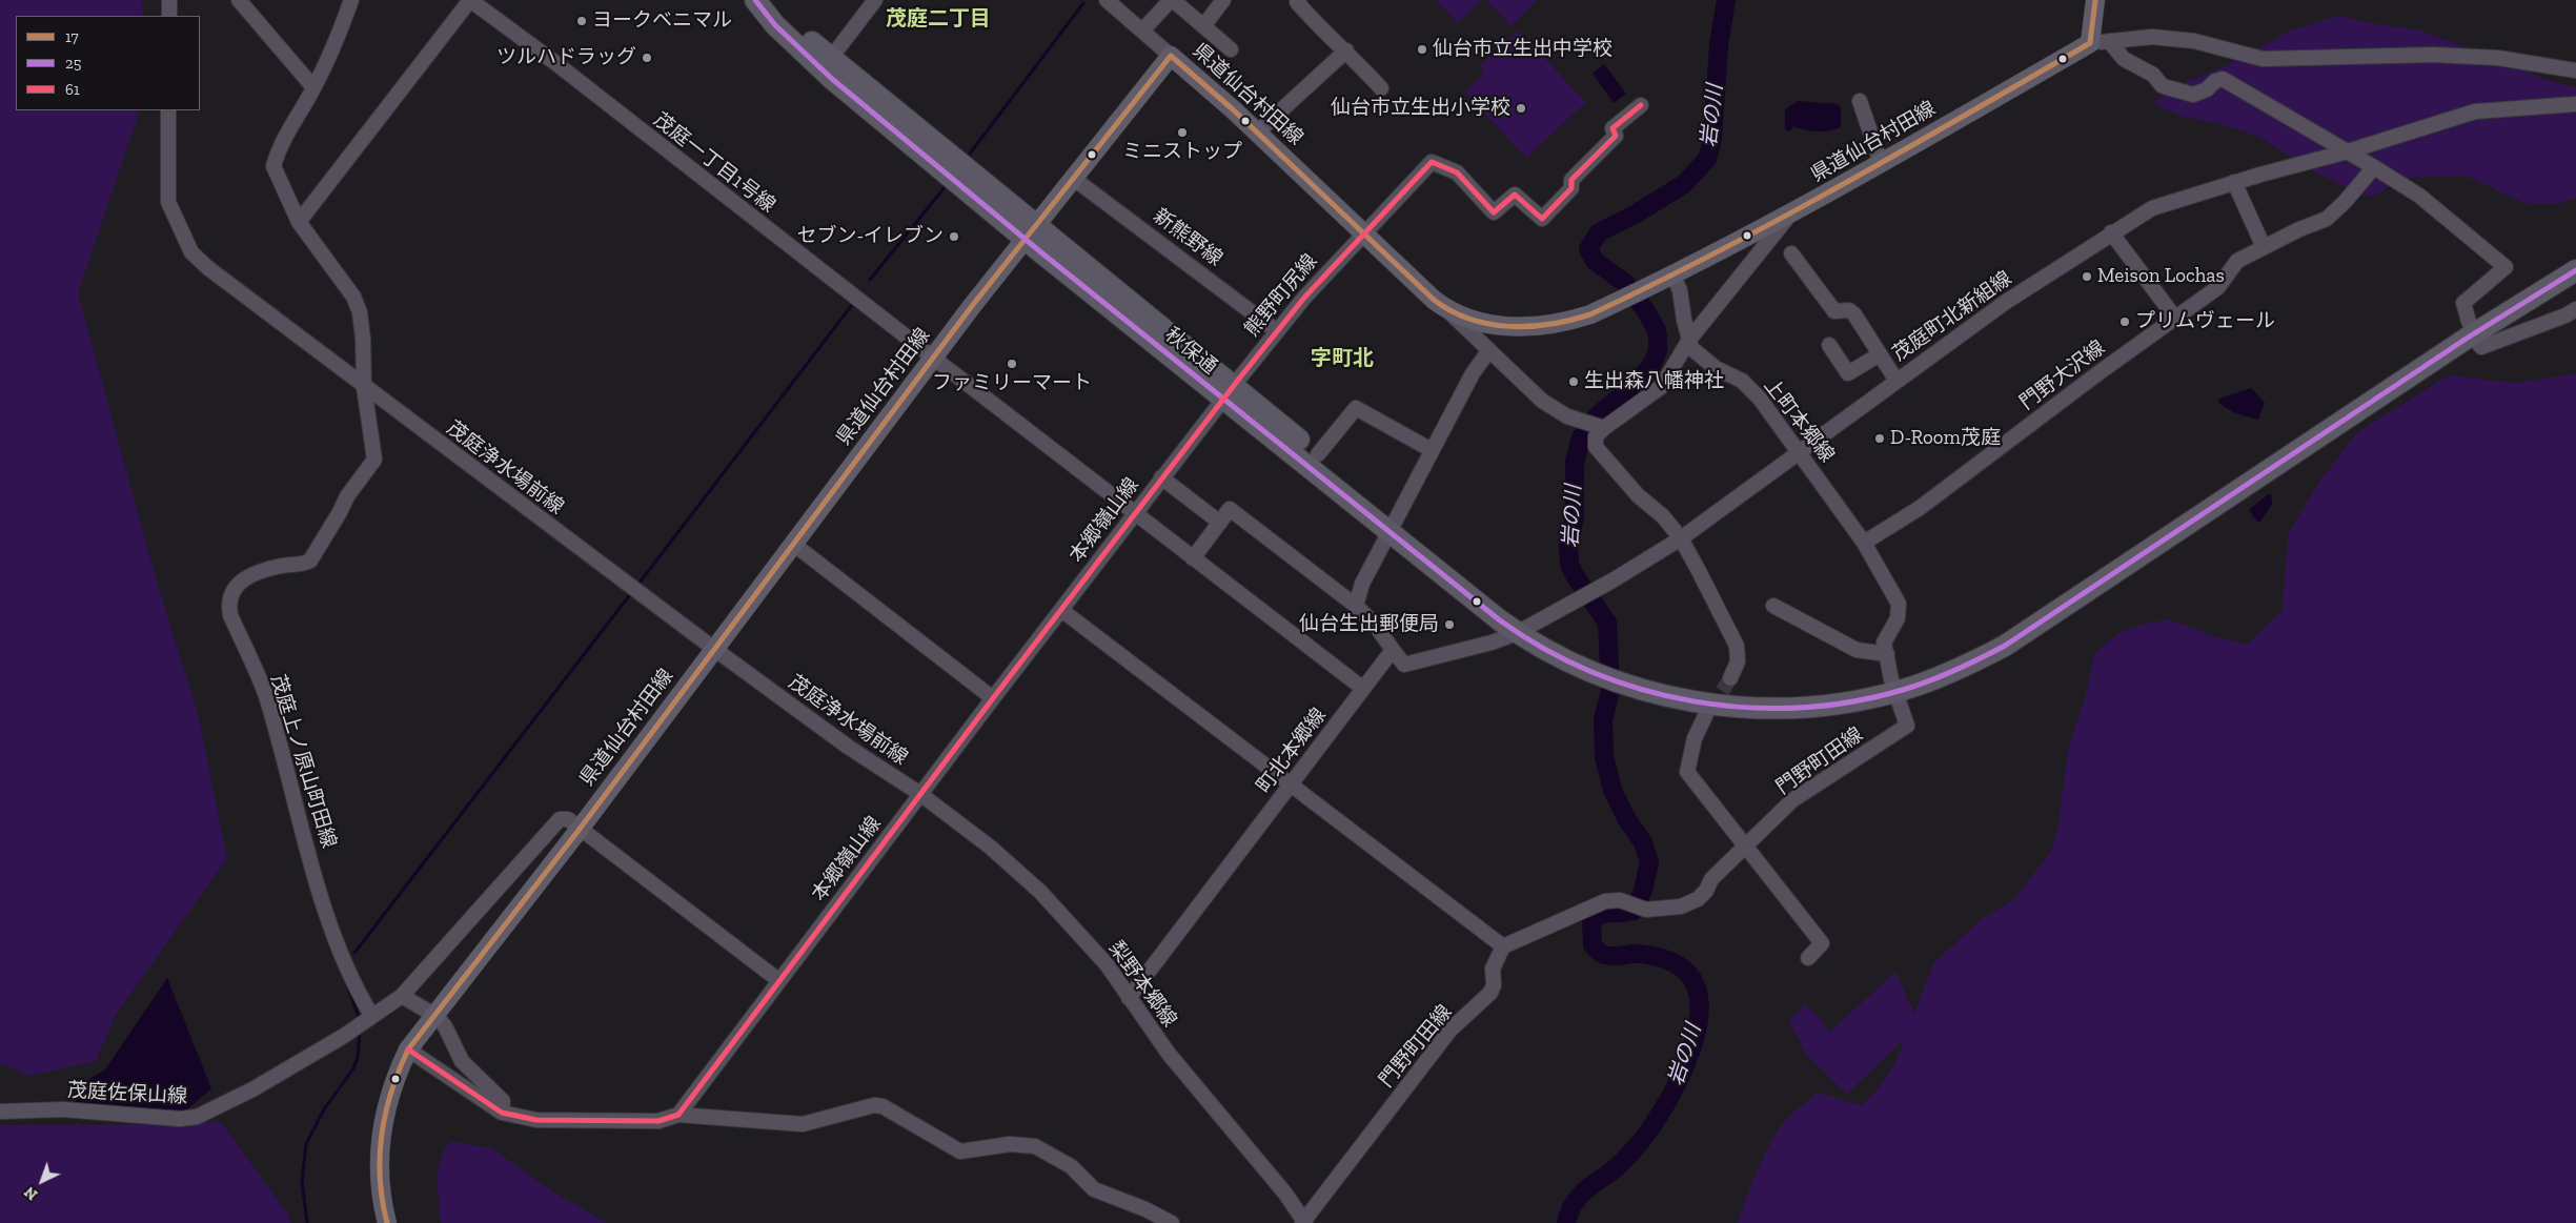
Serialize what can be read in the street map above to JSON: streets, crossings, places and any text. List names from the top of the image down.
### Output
{
  "streets": {
    "highway": ["秋保通"],
    "main road": ["県道仙台村田線"],
    "street": [
      "茂庭一丁目1号線",
      "新熊野線",
      "熊野町尻線",
      "茂庭町北新組線",
      "門野大沢線",
      "上町本郷線",
      "茂庭浄水場前線",
      "本郷嶺山線",
      "町北本郷線",
      "茂庭上ノ原山町田線",
      "門野町田線",
      "梨野本郷線",
      "茂庭佐保山線"
    ]
  },
  "crossings": [
    ["県道仙台村田線", "茂庭一丁目1号線"],
    ["県道仙台村田線", "新熊野線"],
    ["県道仙台村田線", "熊野町尻線"],
    ["県道仙台村田線", "秋保通"],
    ["県道仙台村田線", "茂庭浄水場前線"],
    ["県道仙台村田線", "茂庭佐保山線"],
    ["茂庭一丁目1号線", "本郷嶺山線"],
    ["茂庭一丁目1号線", "町北本郷線"],
    ["新熊野線", "熊野町尻線"],
    ["熊野町尻線", "秋保通"],
    ["熊野町尻線", "本郷嶺山線"],
    ["茂庭町北新組線", "秋保通"],
    ["茂庭町北新組線", "上町本郷線"],
    ["茂庭町北新組線", "町北本郷線"],
    ["秋保通", "本郷嶺山線"],
    ["秋保通", "門野町田線"],
    ["門野大沢線", "上町本郷線"],
    ["茂庭浄水場前線", "本郷嶺山線"],
    ["茂庭浄水場前線", "茂庭上ノ原山町田線"],
    ["茂庭浄水場前線", "梨野本郷線"],
    ["本郷嶺山線", "梨野本郷線"],
    ["町北本郷線", "梨野本郷線"],
    ["茂庭上ノ原山町田線", "茂庭佐保山線"],
    ["門野町田線", "梨野本郷線"]
  ],
  "districts": ["茂庭二丁目", "字町北"],
  "water": ["岩の川"],
  "places": [
    "ヨークベニマル",
    "仙台市立生出中学校",
    "ツルハドラッグ",
    "仙台市立生出小学校",
    "ミニストップ",
    "セブン-イレブン",
    "Meison Lochas",
    "プリムヴェール",
    "ファミリーマート",
    "生出森八幡神社",
    "D-Room茂庭",
    "仙台生出郵便局"
  ],
  "lines": ["transit line 17", "transit line 25", "transit line 61"],
  "legend": ["17", "25", "61"],
  "north": "bottom left"
}
